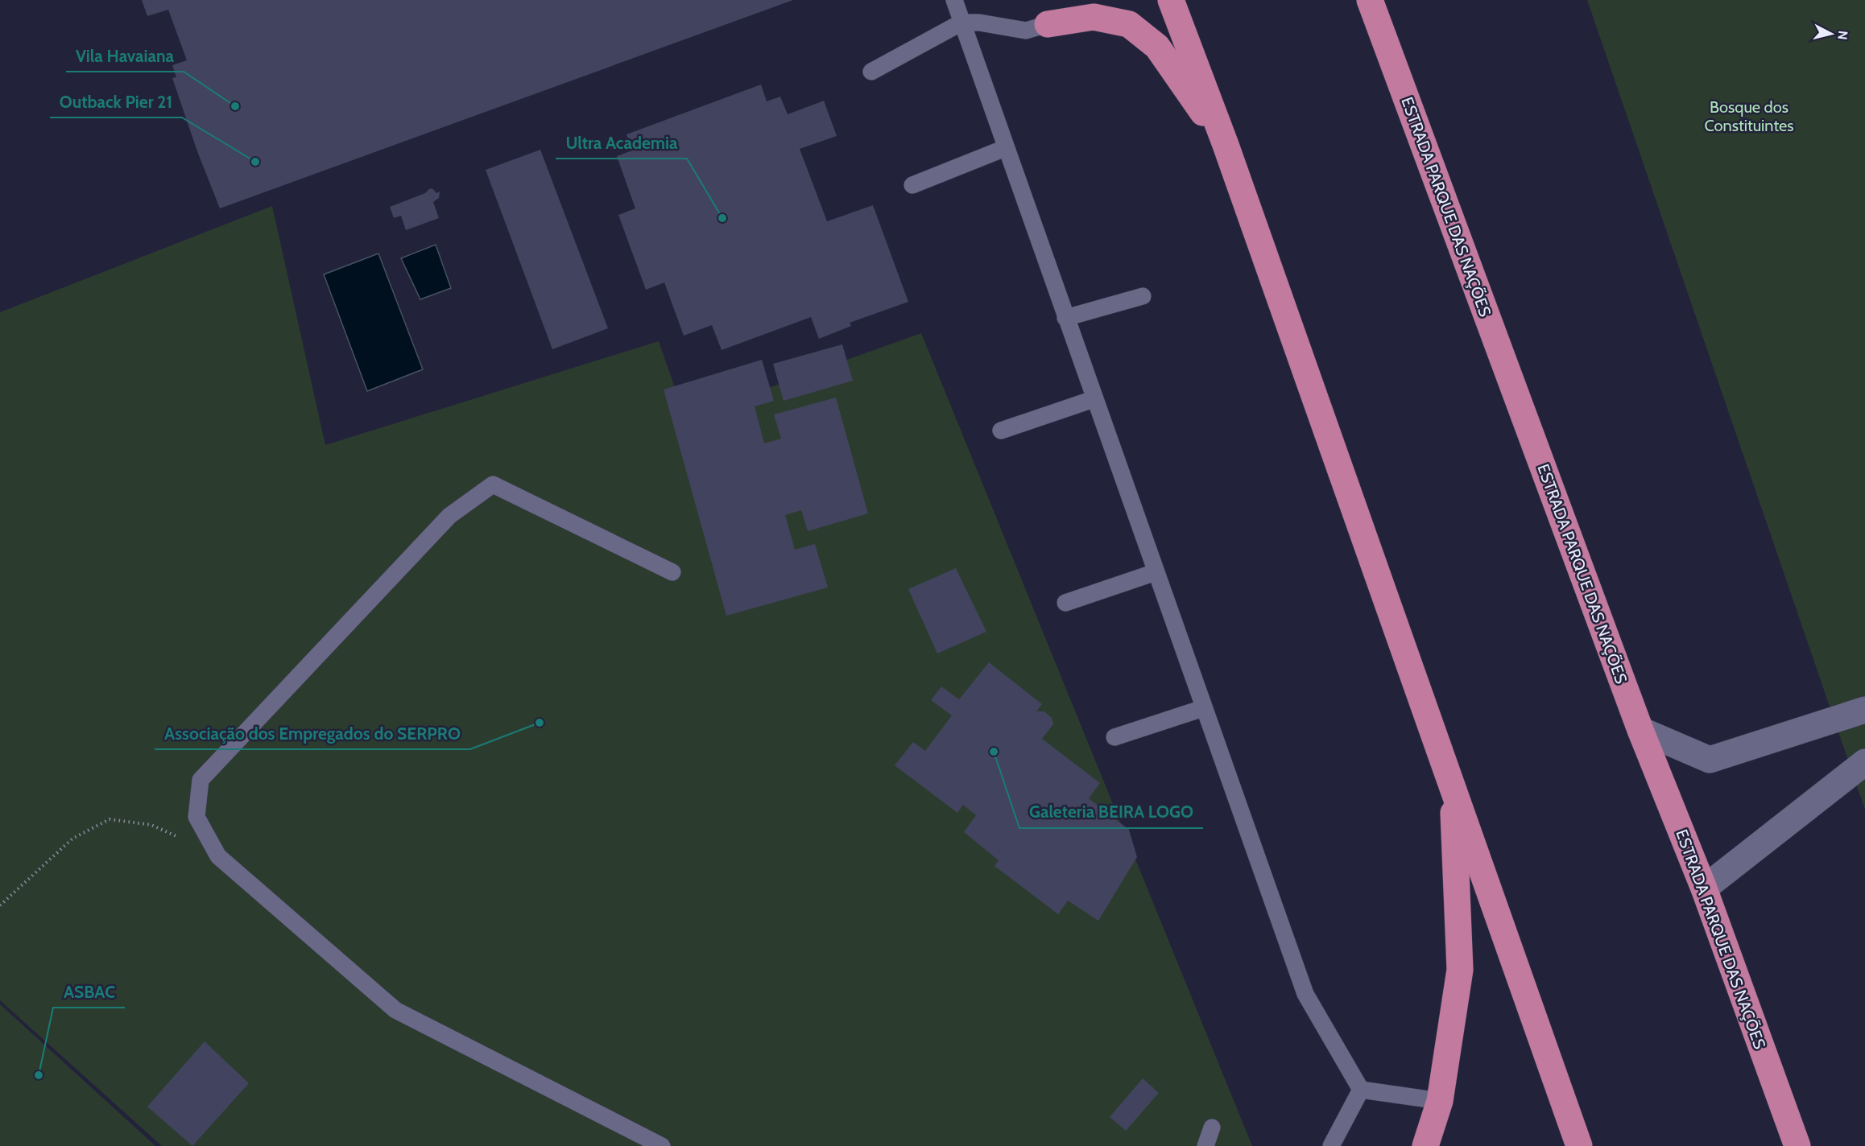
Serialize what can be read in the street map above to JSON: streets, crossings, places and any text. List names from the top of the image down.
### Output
{
  "streets": {
    "highway": ["ESTRADA PARQUE DAS NAÇÕES"]
  },
  "parks": ["Bosque dos Constituintes"],
  "places": [
    "Vila Havaiana",
    "Outback Pier 21",
    "Ultra Academia",
    "Associação dos Empregados do SERPRO",
    "Galeteria BEIRA LOGO",
    "ASBAC"
  ],
  "north": "right"
}
